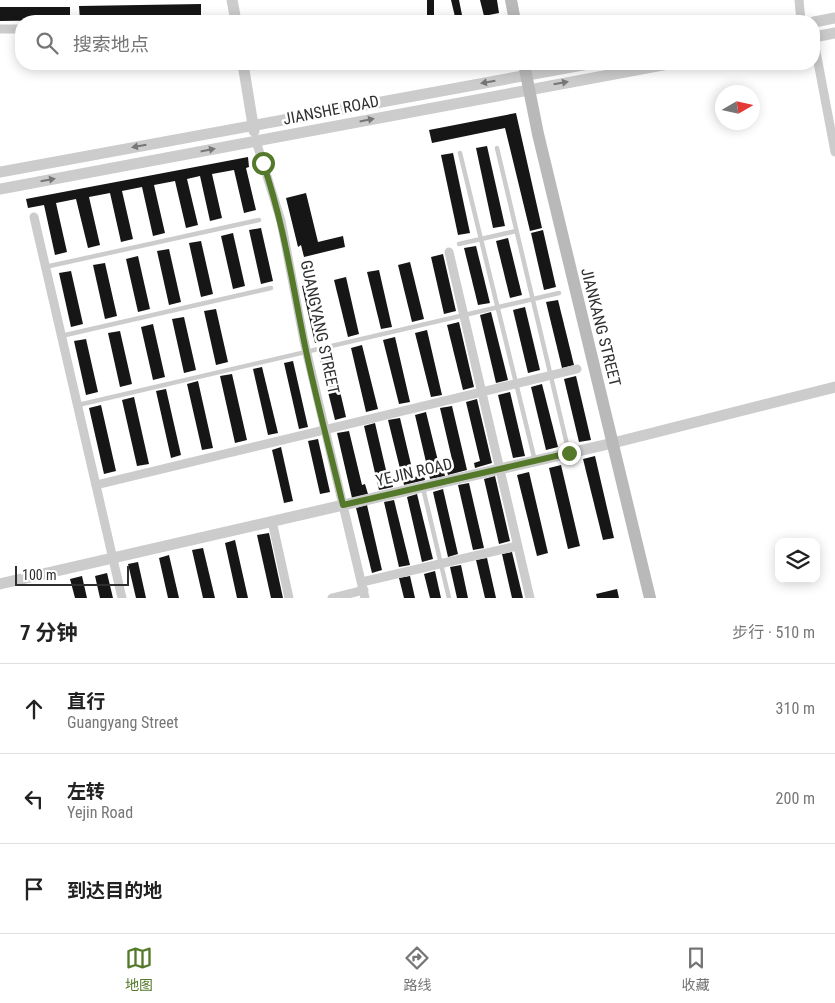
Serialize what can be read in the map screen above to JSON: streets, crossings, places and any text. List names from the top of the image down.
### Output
{
  "streets": {
    "main road": ["JIANKANG STREET"],
    "street": ["JIANSHE ROAD", "GUANGYANG STREET", "YEJIN ROAD"]
  },
  "crossings": [
    ["JIANSHE ROAD", "GUANGYANG STREET"],
    ["JIANSHE ROAD", "JIANKANG STREET"],
    ["GUANGYANG STREET", "YEJIN ROAD"],
    ["JIANKANG STREET", "YEJIN ROAD"]
  ],
  "scale_bar": "100 m",
  "north": "right",
  "page": {
    "search": "搜索地点",
    "scale": "100 m",
    "heading": ["7 分钟", "步行 · 510 m"],
    "list": [
      ["直行", "Guangyang Street", "310 m"],
      ["左转", "Yejin Road", "200 m"],
      "到达目的地"
    ],
    "nav": ["地图", "路线", "收藏"]
  }
}
